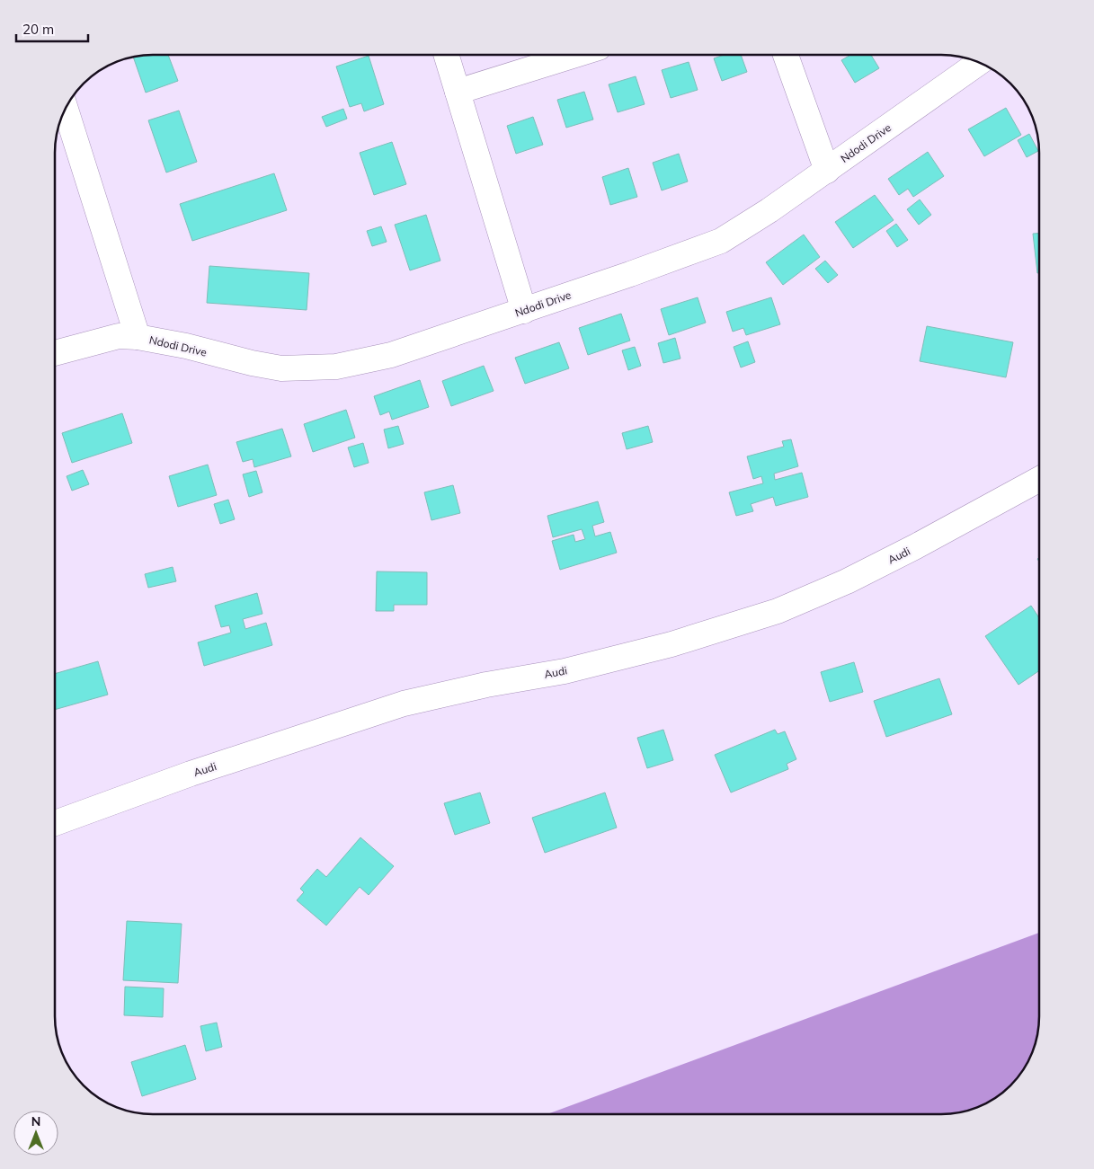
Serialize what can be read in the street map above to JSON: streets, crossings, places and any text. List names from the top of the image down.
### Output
{
  "streets": {
    "street": ["Ndodi Drive", "Audi"]
  },
  "scale_bar": "20 m",
  "north": "top"
}
